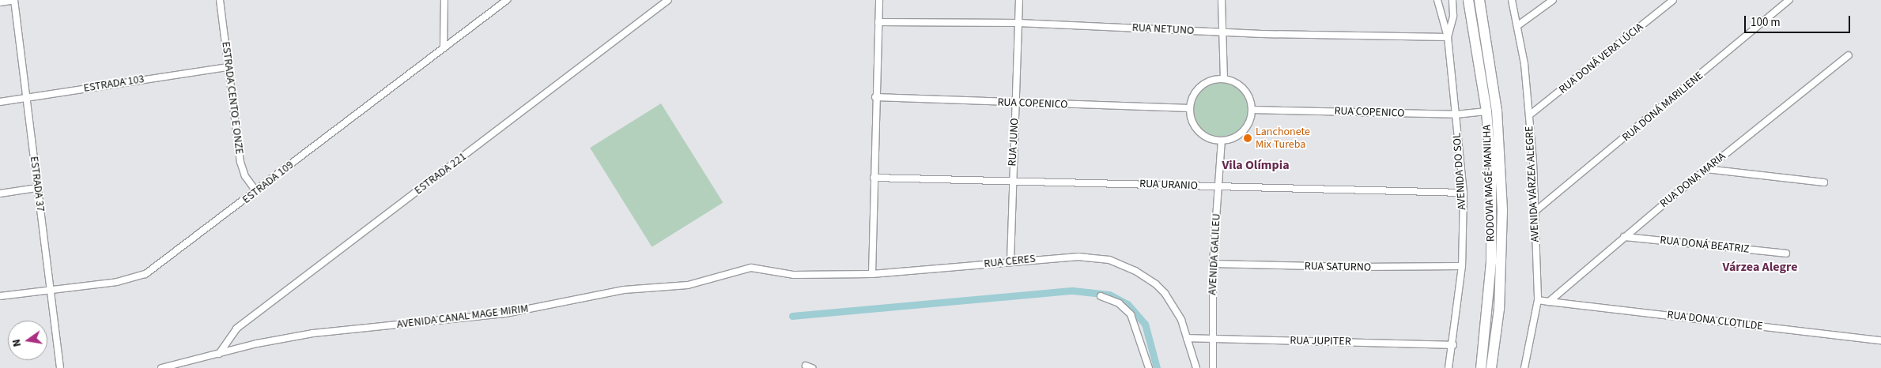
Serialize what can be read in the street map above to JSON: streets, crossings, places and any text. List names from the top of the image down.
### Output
{
  "streets": {
    "highway": ["RODOVIA MAGÉ-MANILHA"],
    "street": [
      "RUA NETUNO",
      "RUA DONÁ VERA LÚCIA",
      "ESTRADA 103",
      "ESTRADA CENTO E ONZE",
      "RUA COPENICO",
      "RUA DONÁ MARILIENE",
      "RUA JUNO",
      "AVENIDA DO SOL",
      "ESTRADA 221",
      "RUA DONA MARIA",
      "ESTRADA 109",
      "ESTRADA 37",
      "AVENIDA VÁRZEA ALEGRE",
      "RUA URANIO",
      "RUA DONÁ BEATRIZ",
      "AVENIDA GALILEU",
      "RUA CERES",
      "RUA SATURNO",
      "AVENIDA CANAL MAGE MIRIM",
      "RUA DONA CLOTILDE",
      "RUA JUPITER"
    ]
  },
  "crossings": [
    ["RUA NETUNO", "RUA JUNO"],
    ["RUA NETUNO", "AVENIDA DO SOL"],
    ["RUA DONÁ VERA LÚCIA", "AVENIDA VÁRZEA ALEGRE"],
    ["ESTRADA 103", "ESTRADA CENTO E ONZE"],
    ["ESTRADA 103", "ESTRADA 37"],
    ["ESTRADA CENTO E ONZE", "ESTRADA 109"],
    ["RUA COPENICO", "RUA JUNO"],
    ["RUA COPENICO", "AVENIDA DO SOL"],
    ["RUA COPENICO", "RODOVIA MAGÉ-MANILHA"],
    ["RUA COPENICO", "AVENIDA GALILEU"],
    ["RUA DONÁ MARILIENE", "AVENIDA VÁRZEA ALEGRE"],
    ["RUA JUNO", "RUA URANIO"],
    ["RUA JUNO", "RUA CERES"],
    ["AVENIDA DO SOL", "RUA URANIO"],
    ["AVENIDA DO SOL", "RUA SATURNO"],
    ["AVENIDA DO SOL", "RUA JUPITER"],
    ["ESTRADA 221", "AVENIDA CANAL MAGE MIRIM"],
    ["RUA DONA MARIA", "RUA DONÁ BEATRIZ"],
    ["RUA DONA MARIA", "RUA DONA CLOTILDE"],
    ["ESTRADA 109", "ESTRADA 37"],
    ["RUA URANIO", "AVENIDA GALILEU"],
    ["AVENIDA GALILEU", "RUA SATURNO"],
    ["AVENIDA GALILEU", "RUA JUPITER"],
    ["RUA CERES", "AVENIDA CANAL MAGE MIRIM"],
    ["RUA CERES", "RUA JUPITER"]
  ],
  "districts": ["Vila Olímpia", "Várzea Alegre"],
  "places": ["Lanchonete Mix Tureba"],
  "scale_bar": "100 m",
  "north": "left"
}
